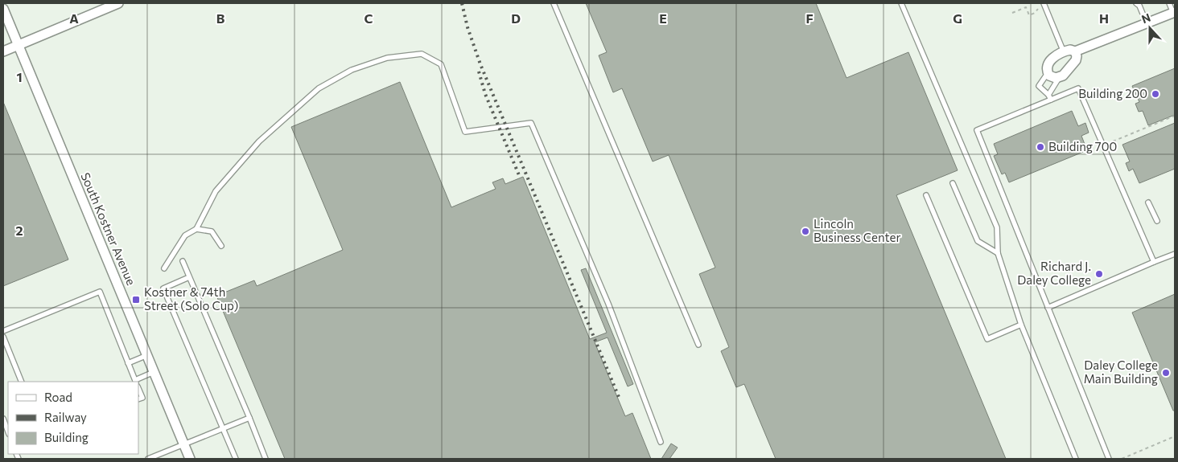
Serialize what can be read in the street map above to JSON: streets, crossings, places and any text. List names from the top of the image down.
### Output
{
  "streets": {
    "street": ["South Kostner Avenue"]
  },
  "places": {
    "other": [
      "Building 200",
      "Building 700",
      "Lincoln Business Center",
      "Richard J. Daley College",
      "Daley College Main Building"
    ],
    "transit": ["Kostner & 74th Street (Solo Cup)"]
  },
  "legend": ["Road", "Railway", "Building"],
  "north": "top",
  "grid": {
    "columns": [
      "A",
      "B",
      "C",
      "D",
      "E",
      "F",
      "G",
      "H"
    ],
    "rows": ["1", "2"]
  }
}
